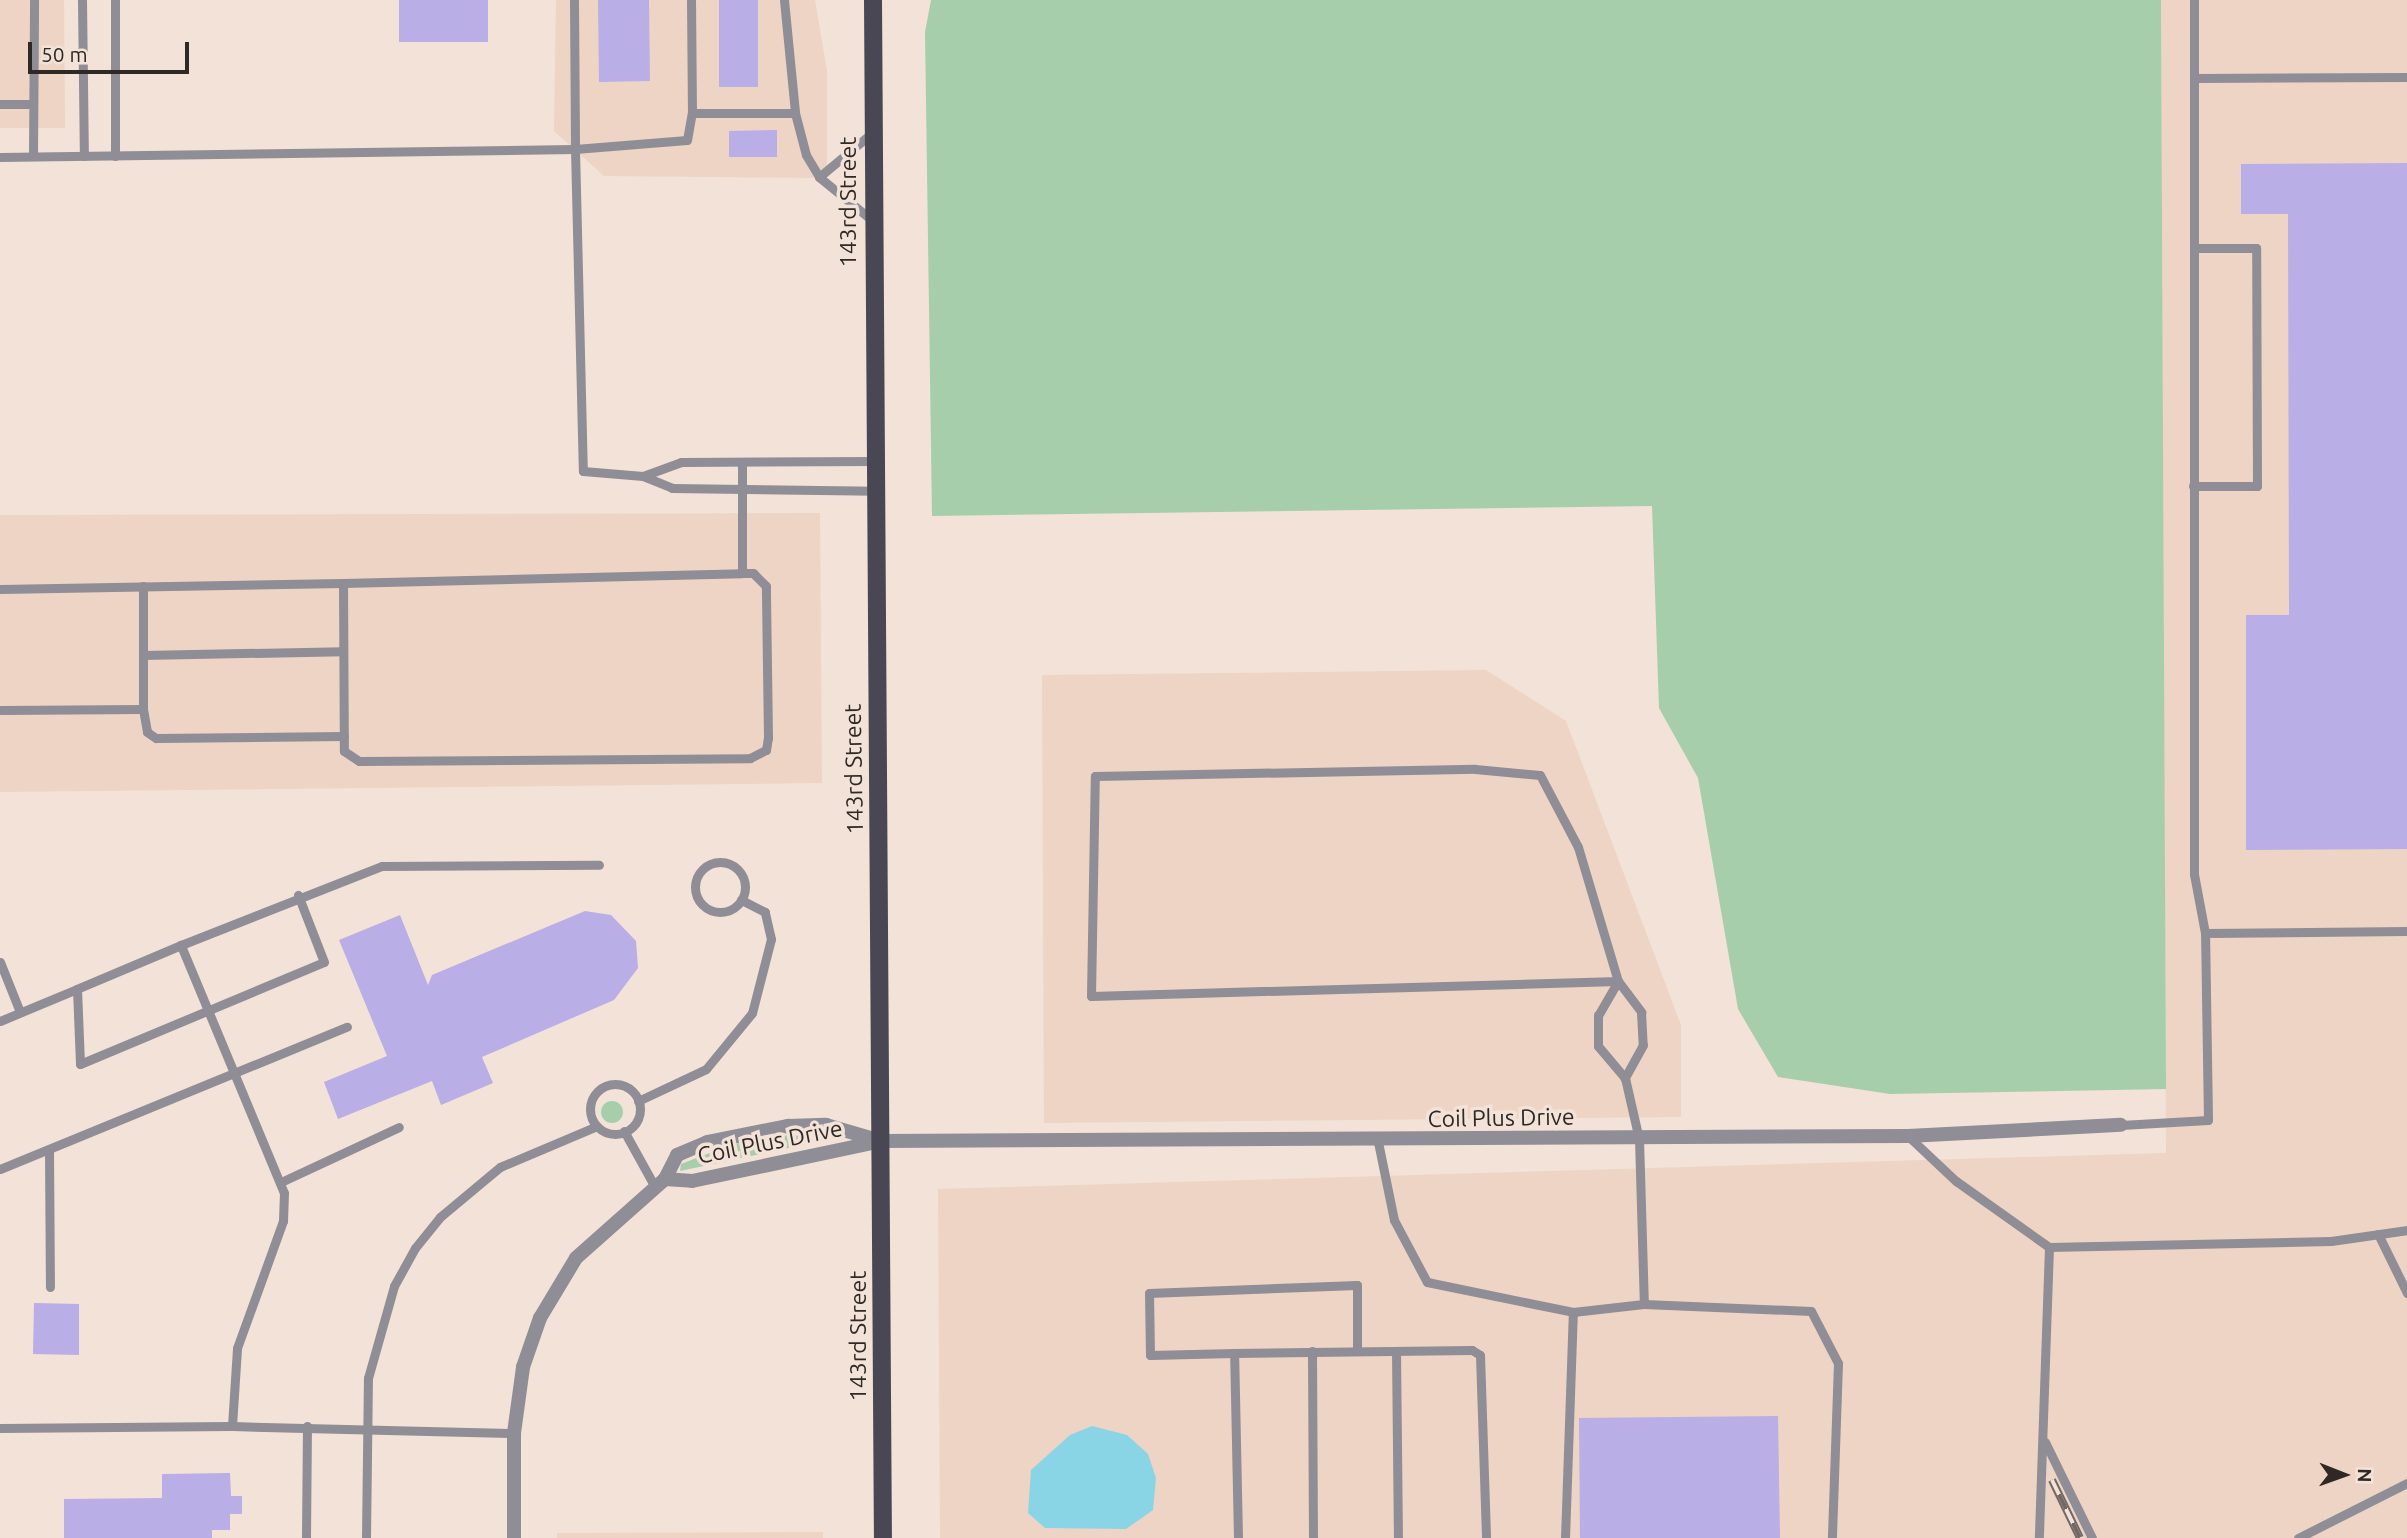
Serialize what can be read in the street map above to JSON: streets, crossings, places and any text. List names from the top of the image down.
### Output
{
  "streets": {
    "main road": ["143rd Street"],
    "street": ["Coil Plus Drive"]
  },
  "crossings": [
    ["143rd Street", "Coil Plus Drive"]
  ],
  "scale_bar": "50 m",
  "north": "right"
}
